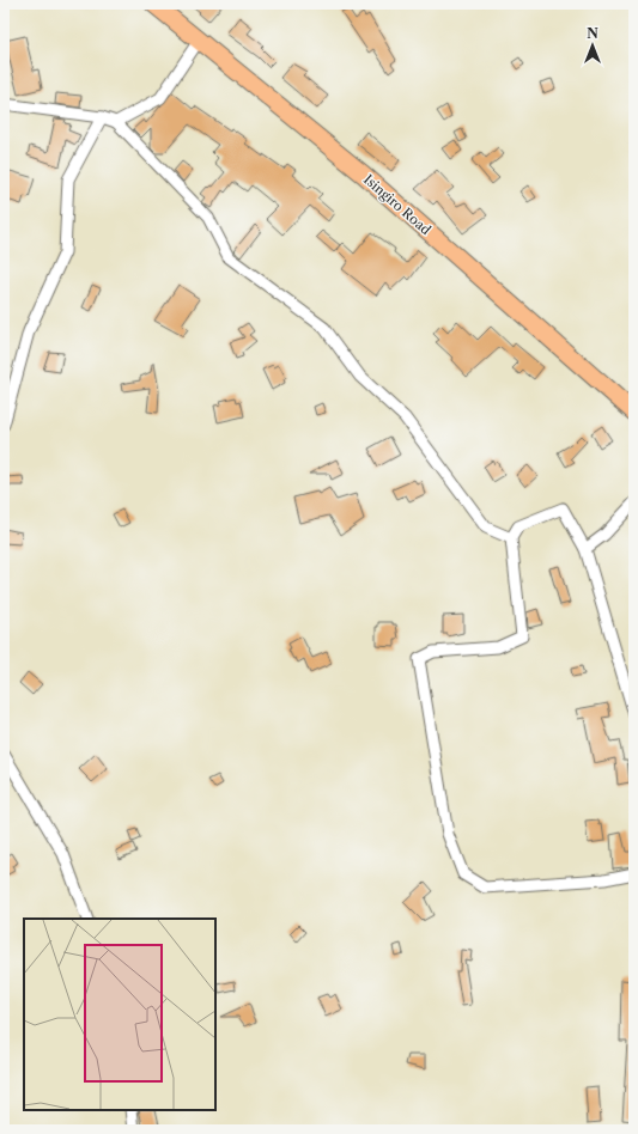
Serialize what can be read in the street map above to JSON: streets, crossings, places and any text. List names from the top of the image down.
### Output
{
  "streets": {
    "main road": ["Isingiro Road"]
  },
  "north": "top"
}
